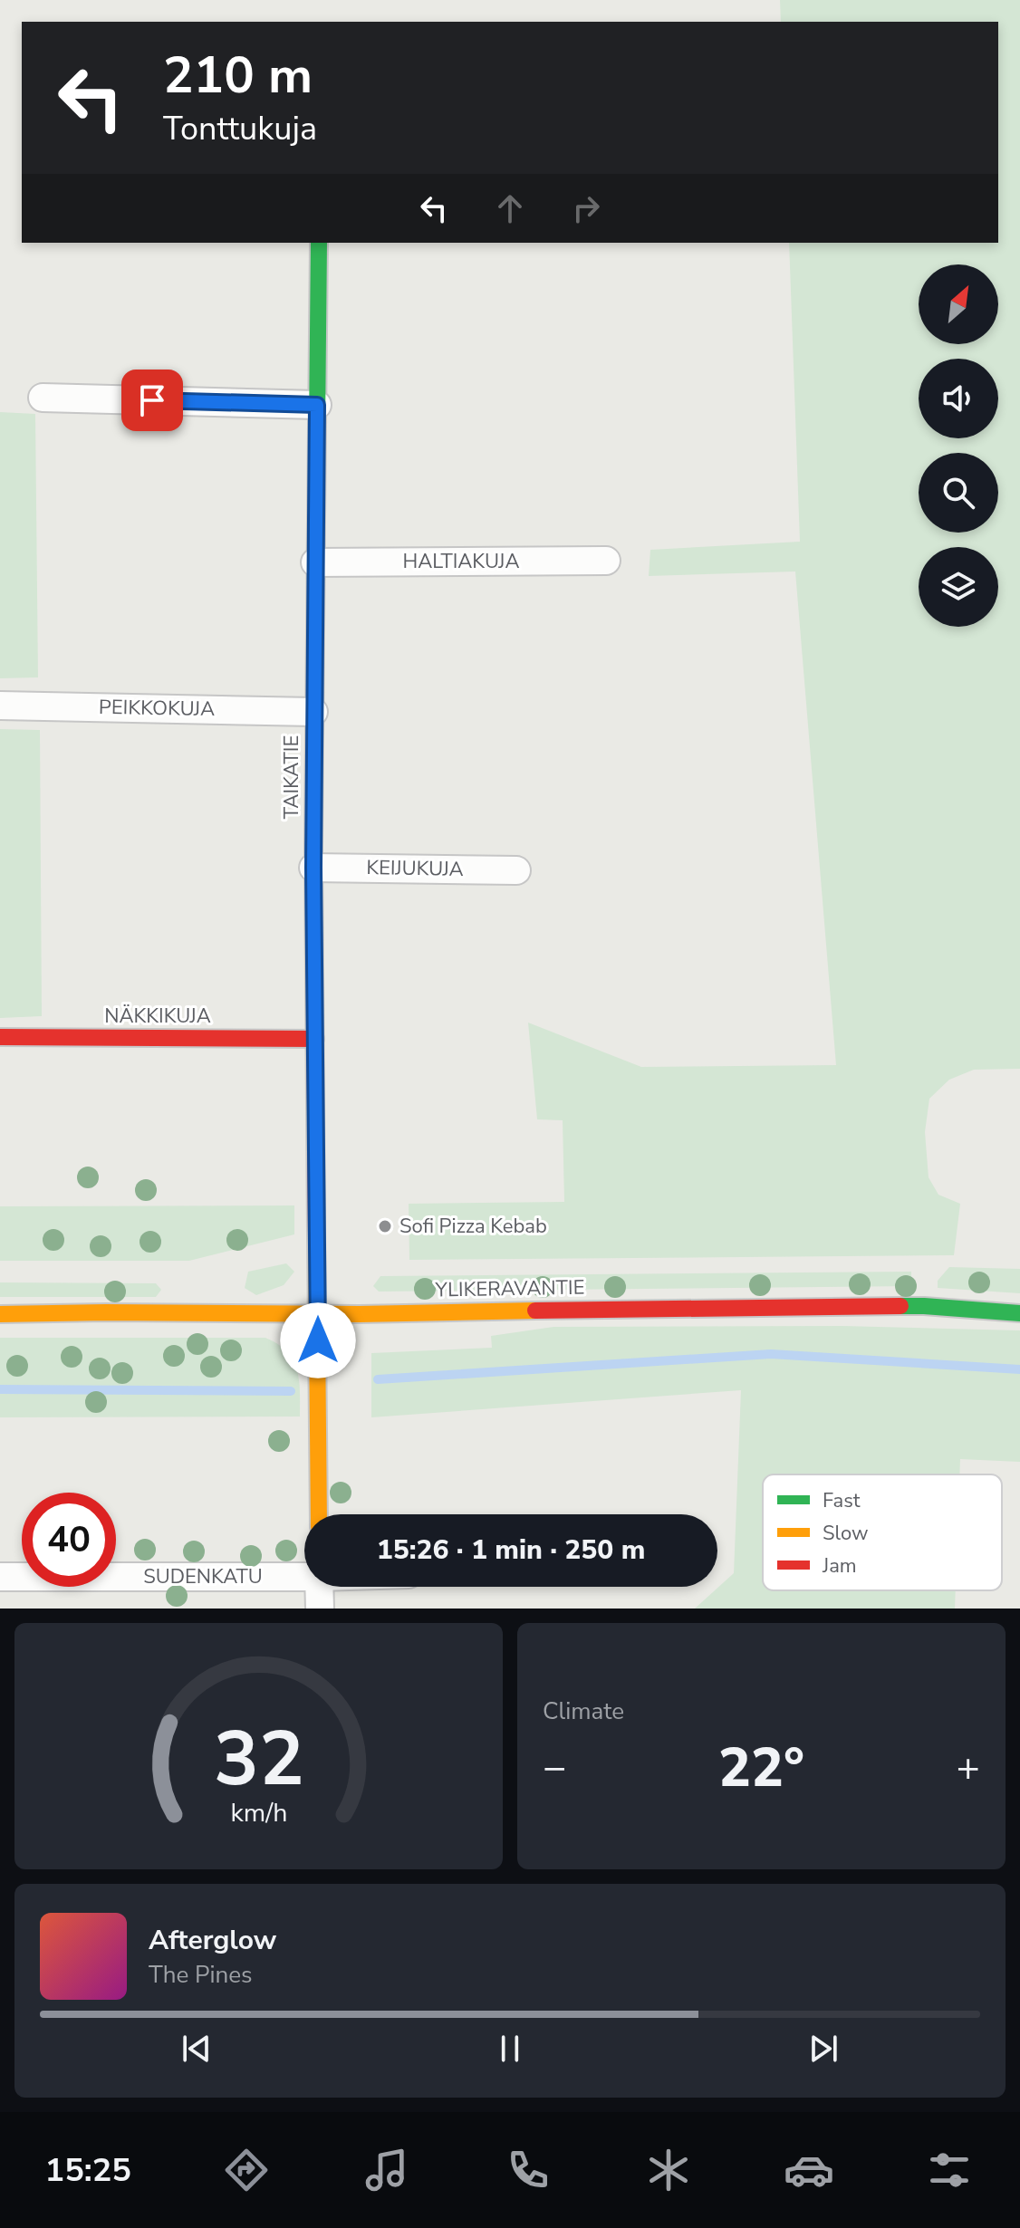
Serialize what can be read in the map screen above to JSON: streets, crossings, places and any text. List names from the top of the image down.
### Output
{
  "streets": {
    "street": [
      "HALTIAKUJA",
      "PEIKKOKUJA",
      "TAIKATIE",
      "KEIJUKUJA",
      "NÄKKIKUJA",
      "YLIKERAVANTIE",
      "SUDENKATU"
    ]
  },
  "crossings": [
    ["HALTIAKUJA", "TAIKATIE"],
    ["PEIKKOKUJA", "TAIKATIE"],
    ["TAIKATIE", "KEIJUKUJA"],
    ["TAIKATIE", "NÄKKIKUJA"],
    ["TAIKATIE", "YLIKERAVANTIE"]
  ],
  "places": ["Sofi Pizza Kebab"],
  "legend": ["Fast", "Slow", "Jam"],
  "north": "top right",
  "page": {
    "turn": ["210 m", "Tonttukuja"],
    "limit": "40",
    "trip": "15:26 · 1 min · 250 m",
    "tile": "Climate",
    "heat": ["−", "22°", "+"],
    "song": ["Afterglow", "The Pines"],
    "tabs": "15:25",
    "gauge": ["32", "km/h"]
  }
}
